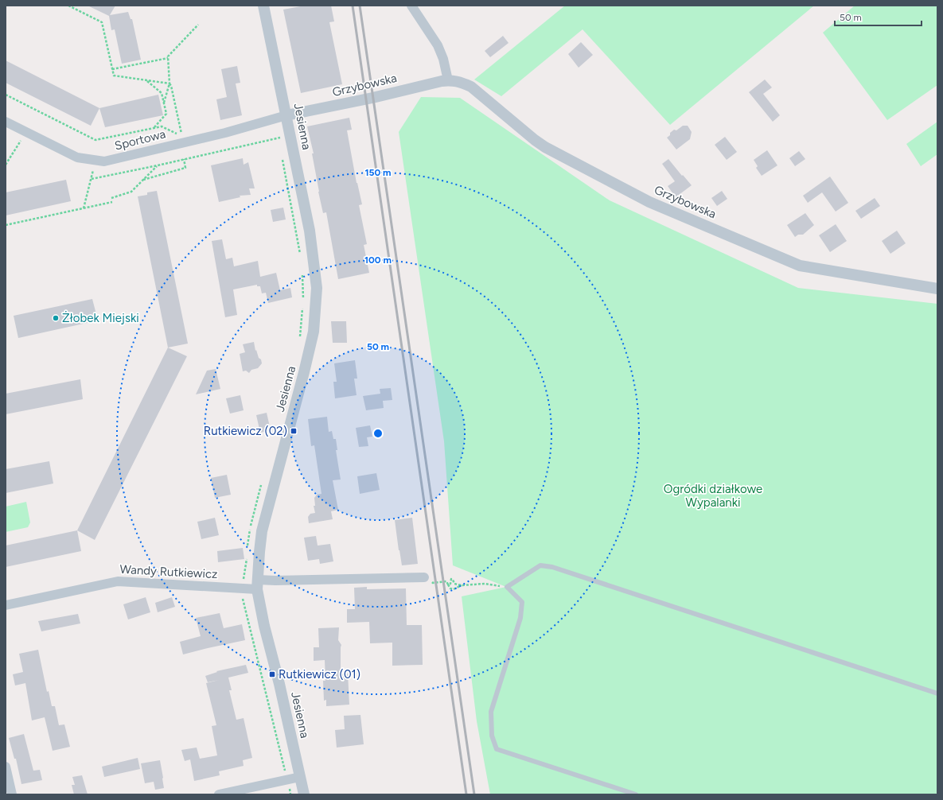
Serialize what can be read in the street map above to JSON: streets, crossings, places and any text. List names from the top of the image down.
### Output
{
  "streets": {
    "street": [
      "Grzybowska",
      "Jesienna",
      "Sportowa",
      "Wandy Rutkiewicz"
    ]
  },
  "crossings": [
    ["Grzybowska", "Jesienna"],
    ["Grzybowska", "Sportowa"],
    ["Jesienna", "Sportowa"],
    ["Jesienna", "Wandy Rutkiewicz"]
  ],
  "parks": ["Ogródki działkowe Wypalanki"],
  "places": {
    "other": ["Żłobek Miejski"],
    "transit": ["Rutkiewicz (02)", "Rutkiewicz (01)"]
  },
  "scale_bar": "50 m",
  "rings": ["150 m", "100 m", "50 m"]
}
